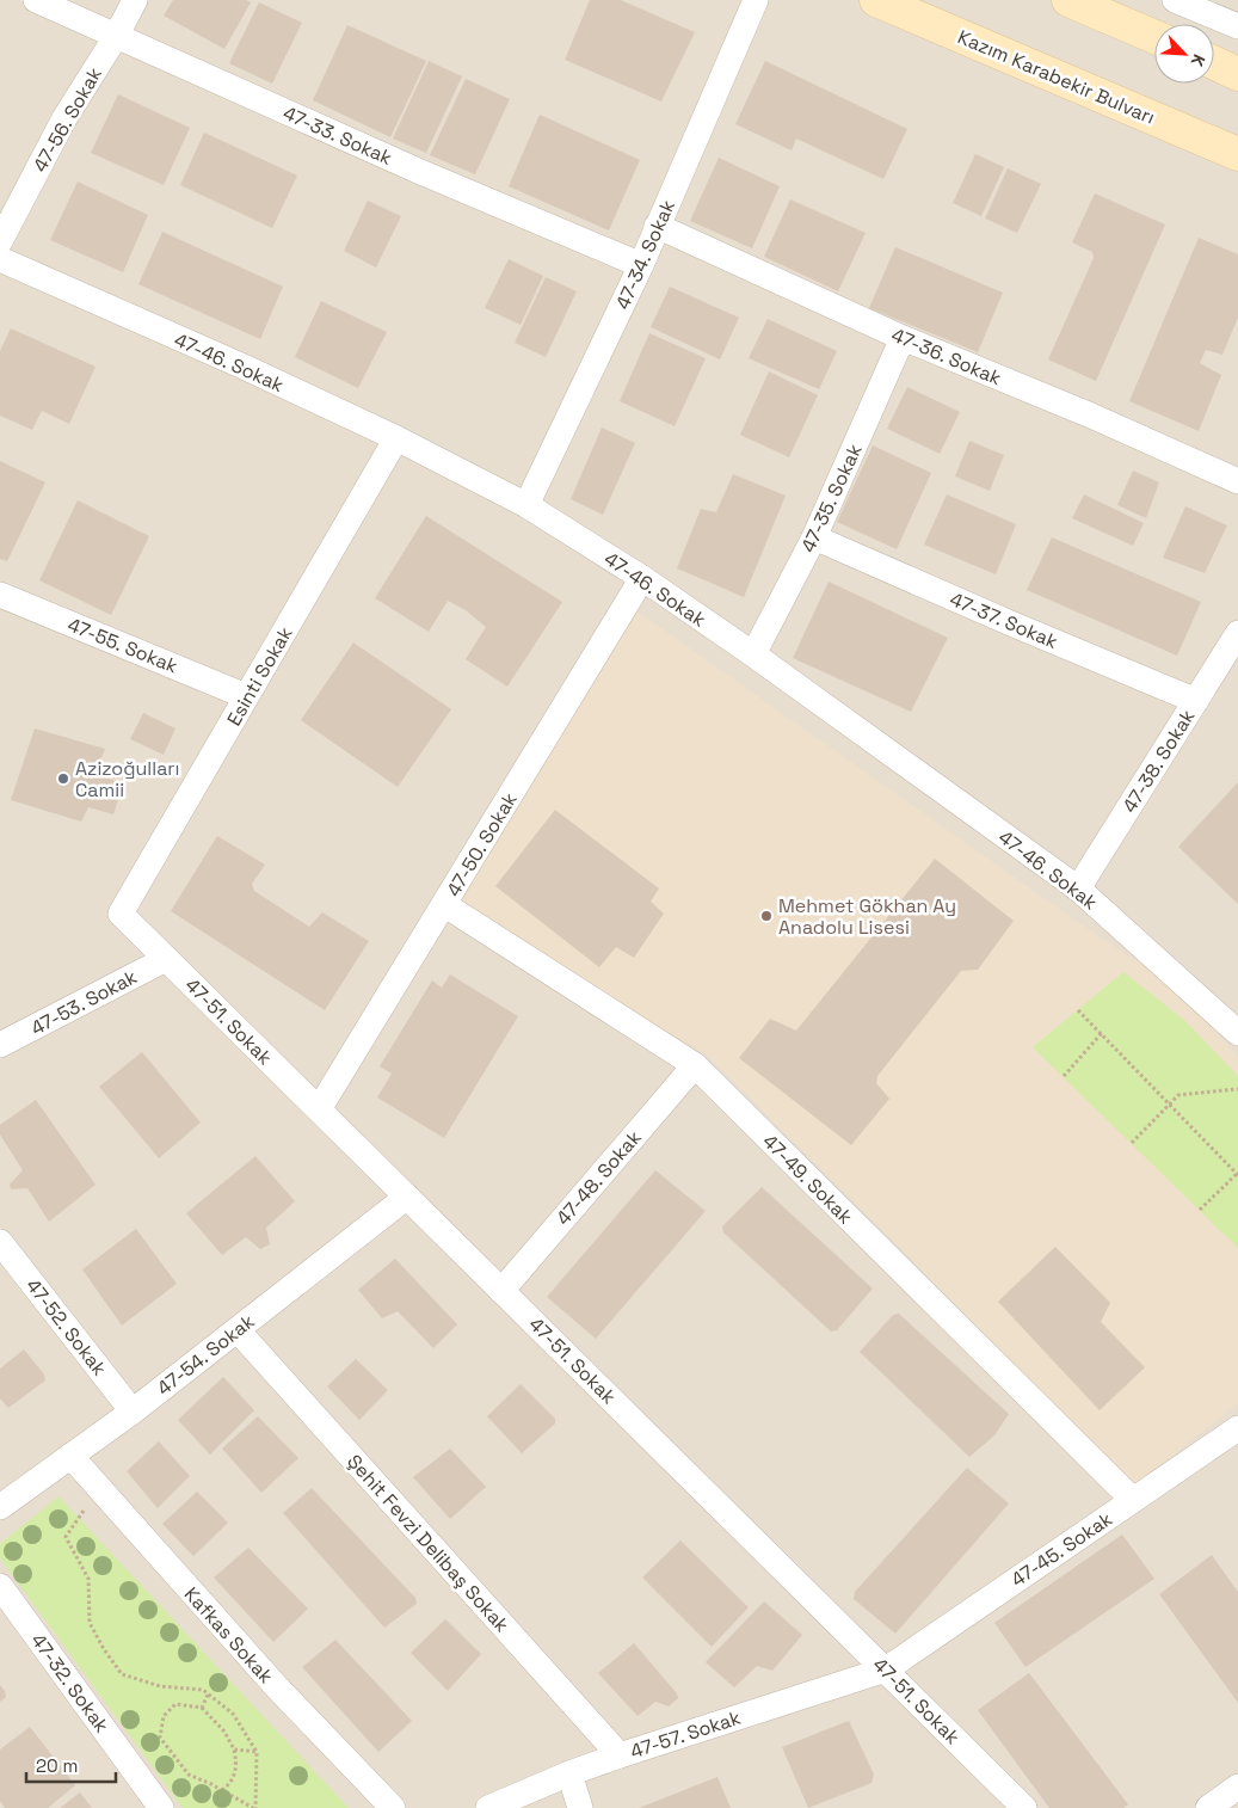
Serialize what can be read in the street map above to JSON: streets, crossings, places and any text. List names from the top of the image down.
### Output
{
  "streets": {
    "main road": ["Kazım Karabekir Bulvarı"],
    "street": [
      "47-56. Sokak",
      "47-33. Sokak",
      "47-34. Sokak",
      "47-36. Sokak",
      "47-46. Sokak",
      "47-35. Sokak",
      "47-37. Sokak",
      "47-55. Sokak",
      "Esinti Sokak",
      "47-38. Sokak",
      "47-50. Sokak",
      "47-53. Sokak",
      "47-51. Sokak",
      "47-48. Sokak",
      "47-49. Sokak",
      "47-52. Sokak",
      "47-54. Sokak",
      "Şehit Fevzi Delibaş Sokak",
      "47-45. Sokak",
      "Kafkas Sokak",
      "47-32. Sokak",
      "47-57. Sokak"
    ]
  },
  "crossings": [
    ["47-56. Sokak", "47-33. Sokak"],
    ["47-33. Sokak", "47-34. Sokak"],
    ["47-34. Sokak", "47-36. Sokak"],
    ["47-34. Sokak", "47-46. Sokak"],
    ["47-36. Sokak", "47-35. Sokak"],
    ["47-46. Sokak", "47-35. Sokak"],
    ["47-46. Sokak", "Esinti Sokak"],
    ["47-46. Sokak", "47-38. Sokak"],
    ["47-46. Sokak", "47-50. Sokak"],
    ["47-35. Sokak", "47-37. Sokak"],
    ["47-37. Sokak", "47-38. Sokak"],
    ["47-55. Sokak", "Esinti Sokak"],
    ["Esinti Sokak", "47-51. Sokak"],
    ["47-50. Sokak", "47-51. Sokak"],
    ["47-50. Sokak", "47-49. Sokak"],
    ["47-53. Sokak", "47-51. Sokak"],
    ["47-51. Sokak", "47-48. Sokak"],
    ["47-51. Sokak", "47-54. Sokak"],
    ["47-51. Sokak", "47-45. Sokak"],
    ["47-51. Sokak", "47-57. Sokak"],
    ["47-48. Sokak", "47-49. Sokak"],
    ["47-49. Sokak", "47-45. Sokak"],
    ["47-52. Sokak", "47-54. Sokak"],
    ["47-54. Sokak", "Şehit Fevzi Delibaş Sokak"],
    ["47-54. Sokak", "Kafkas Sokak"],
    ["Şehit Fevzi Delibaş Sokak", "47-57. Sokak"],
    ["47-45. Sokak", "47-57. Sokak"]
  ],
  "places": ["Azizoğulları Camii", "Mehmet Gökhan Ay Anadolu Lisesi"],
  "scale_bar": "20 m",
  "north": "bottom right"
}
